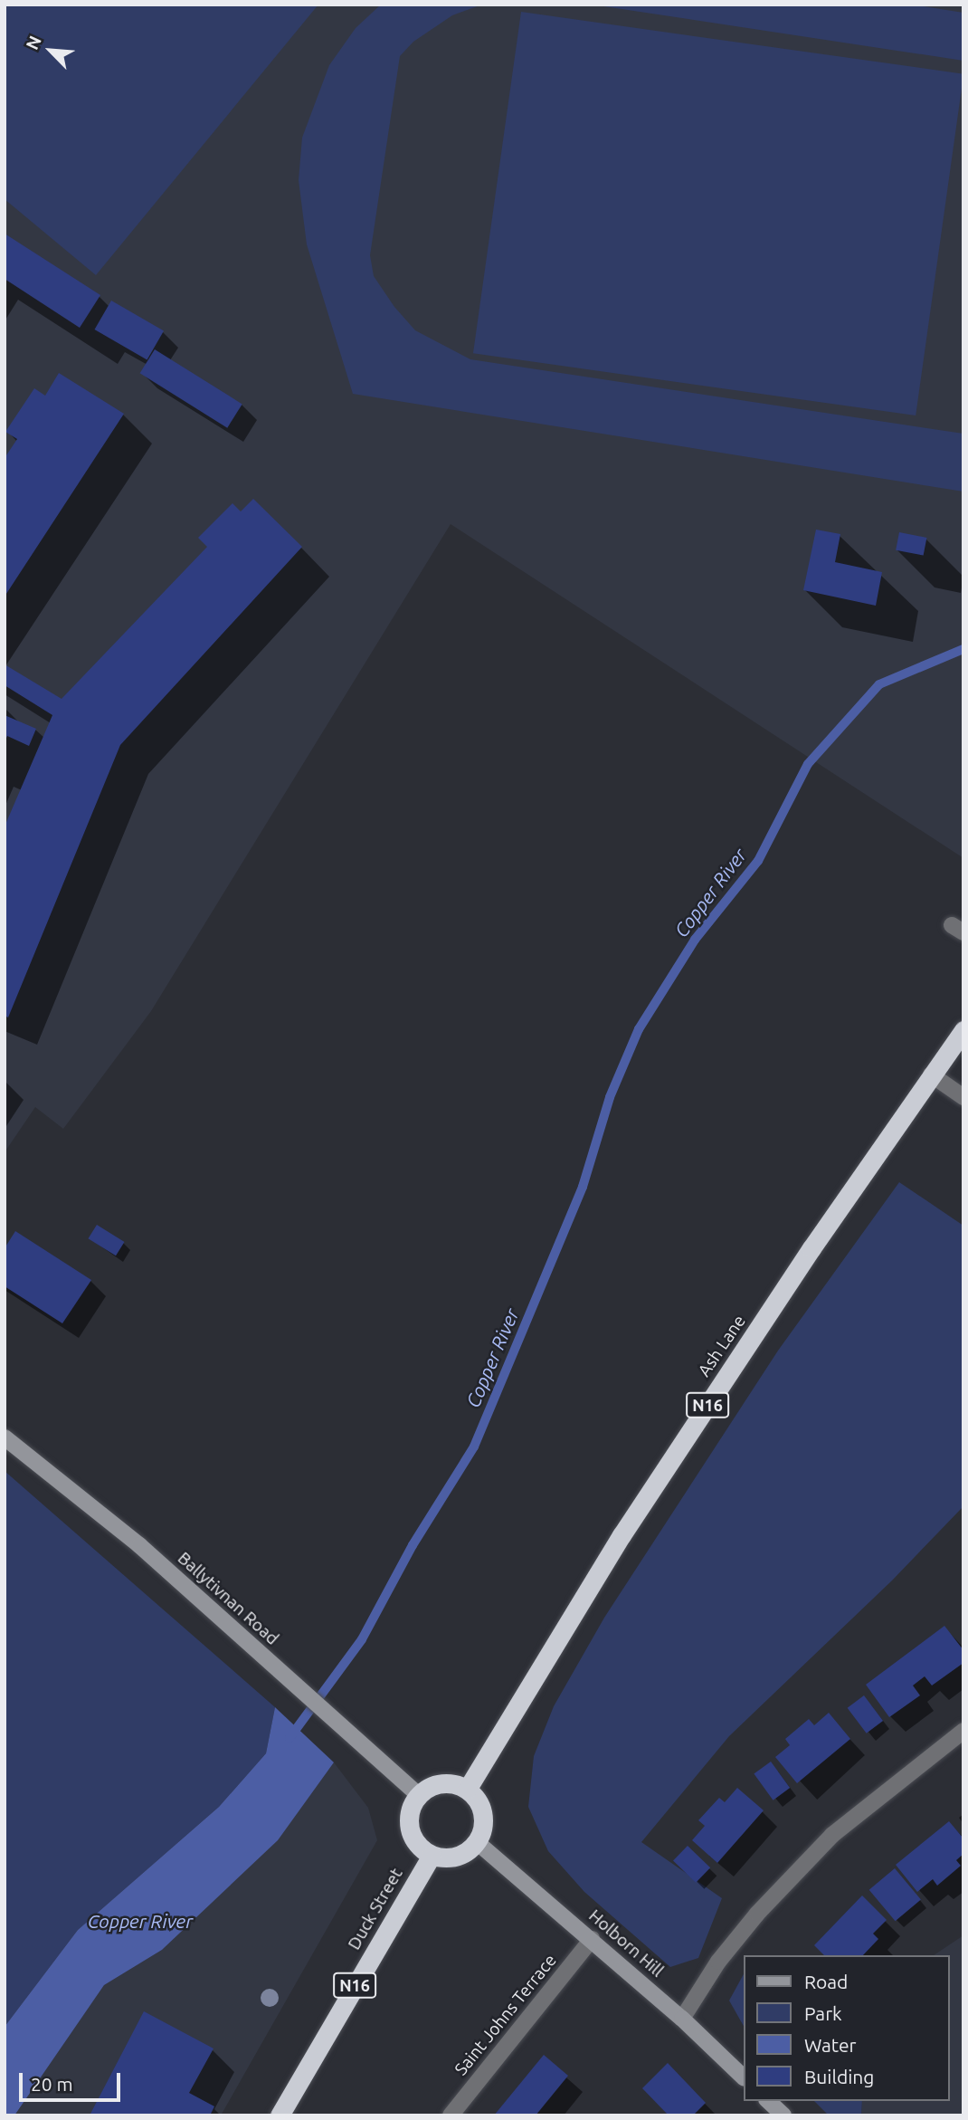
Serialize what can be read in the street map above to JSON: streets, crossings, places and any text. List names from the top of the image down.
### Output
{
  "streets": {
    "highway": ["Ash Lane", "N16", "Duck Street"],
    "street": ["Ballytivnan Road", "Holborn Hill", "Saint Johns Terrace"]
  },
  "crossings": [
    ["Ash Lane", "Ballytivnan Road"],
    ["Ash Lane", "Duck Street"],
    ["Ash Lane", "Holborn Hill"],
    ["Ballytivnan Road", "Duck Street"],
    ["Ballytivnan Road", "Holborn Hill"],
    ["Duck Street", "Holborn Hill"],
    ["Holborn Hill", "Saint Johns Terrace"]
  ],
  "water": ["Copper River"],
  "legend": [
    "Road",
    "Park",
    "Water",
    "Building"
  ],
  "scale_bar": "20 m",
  "north": "top left"
}
